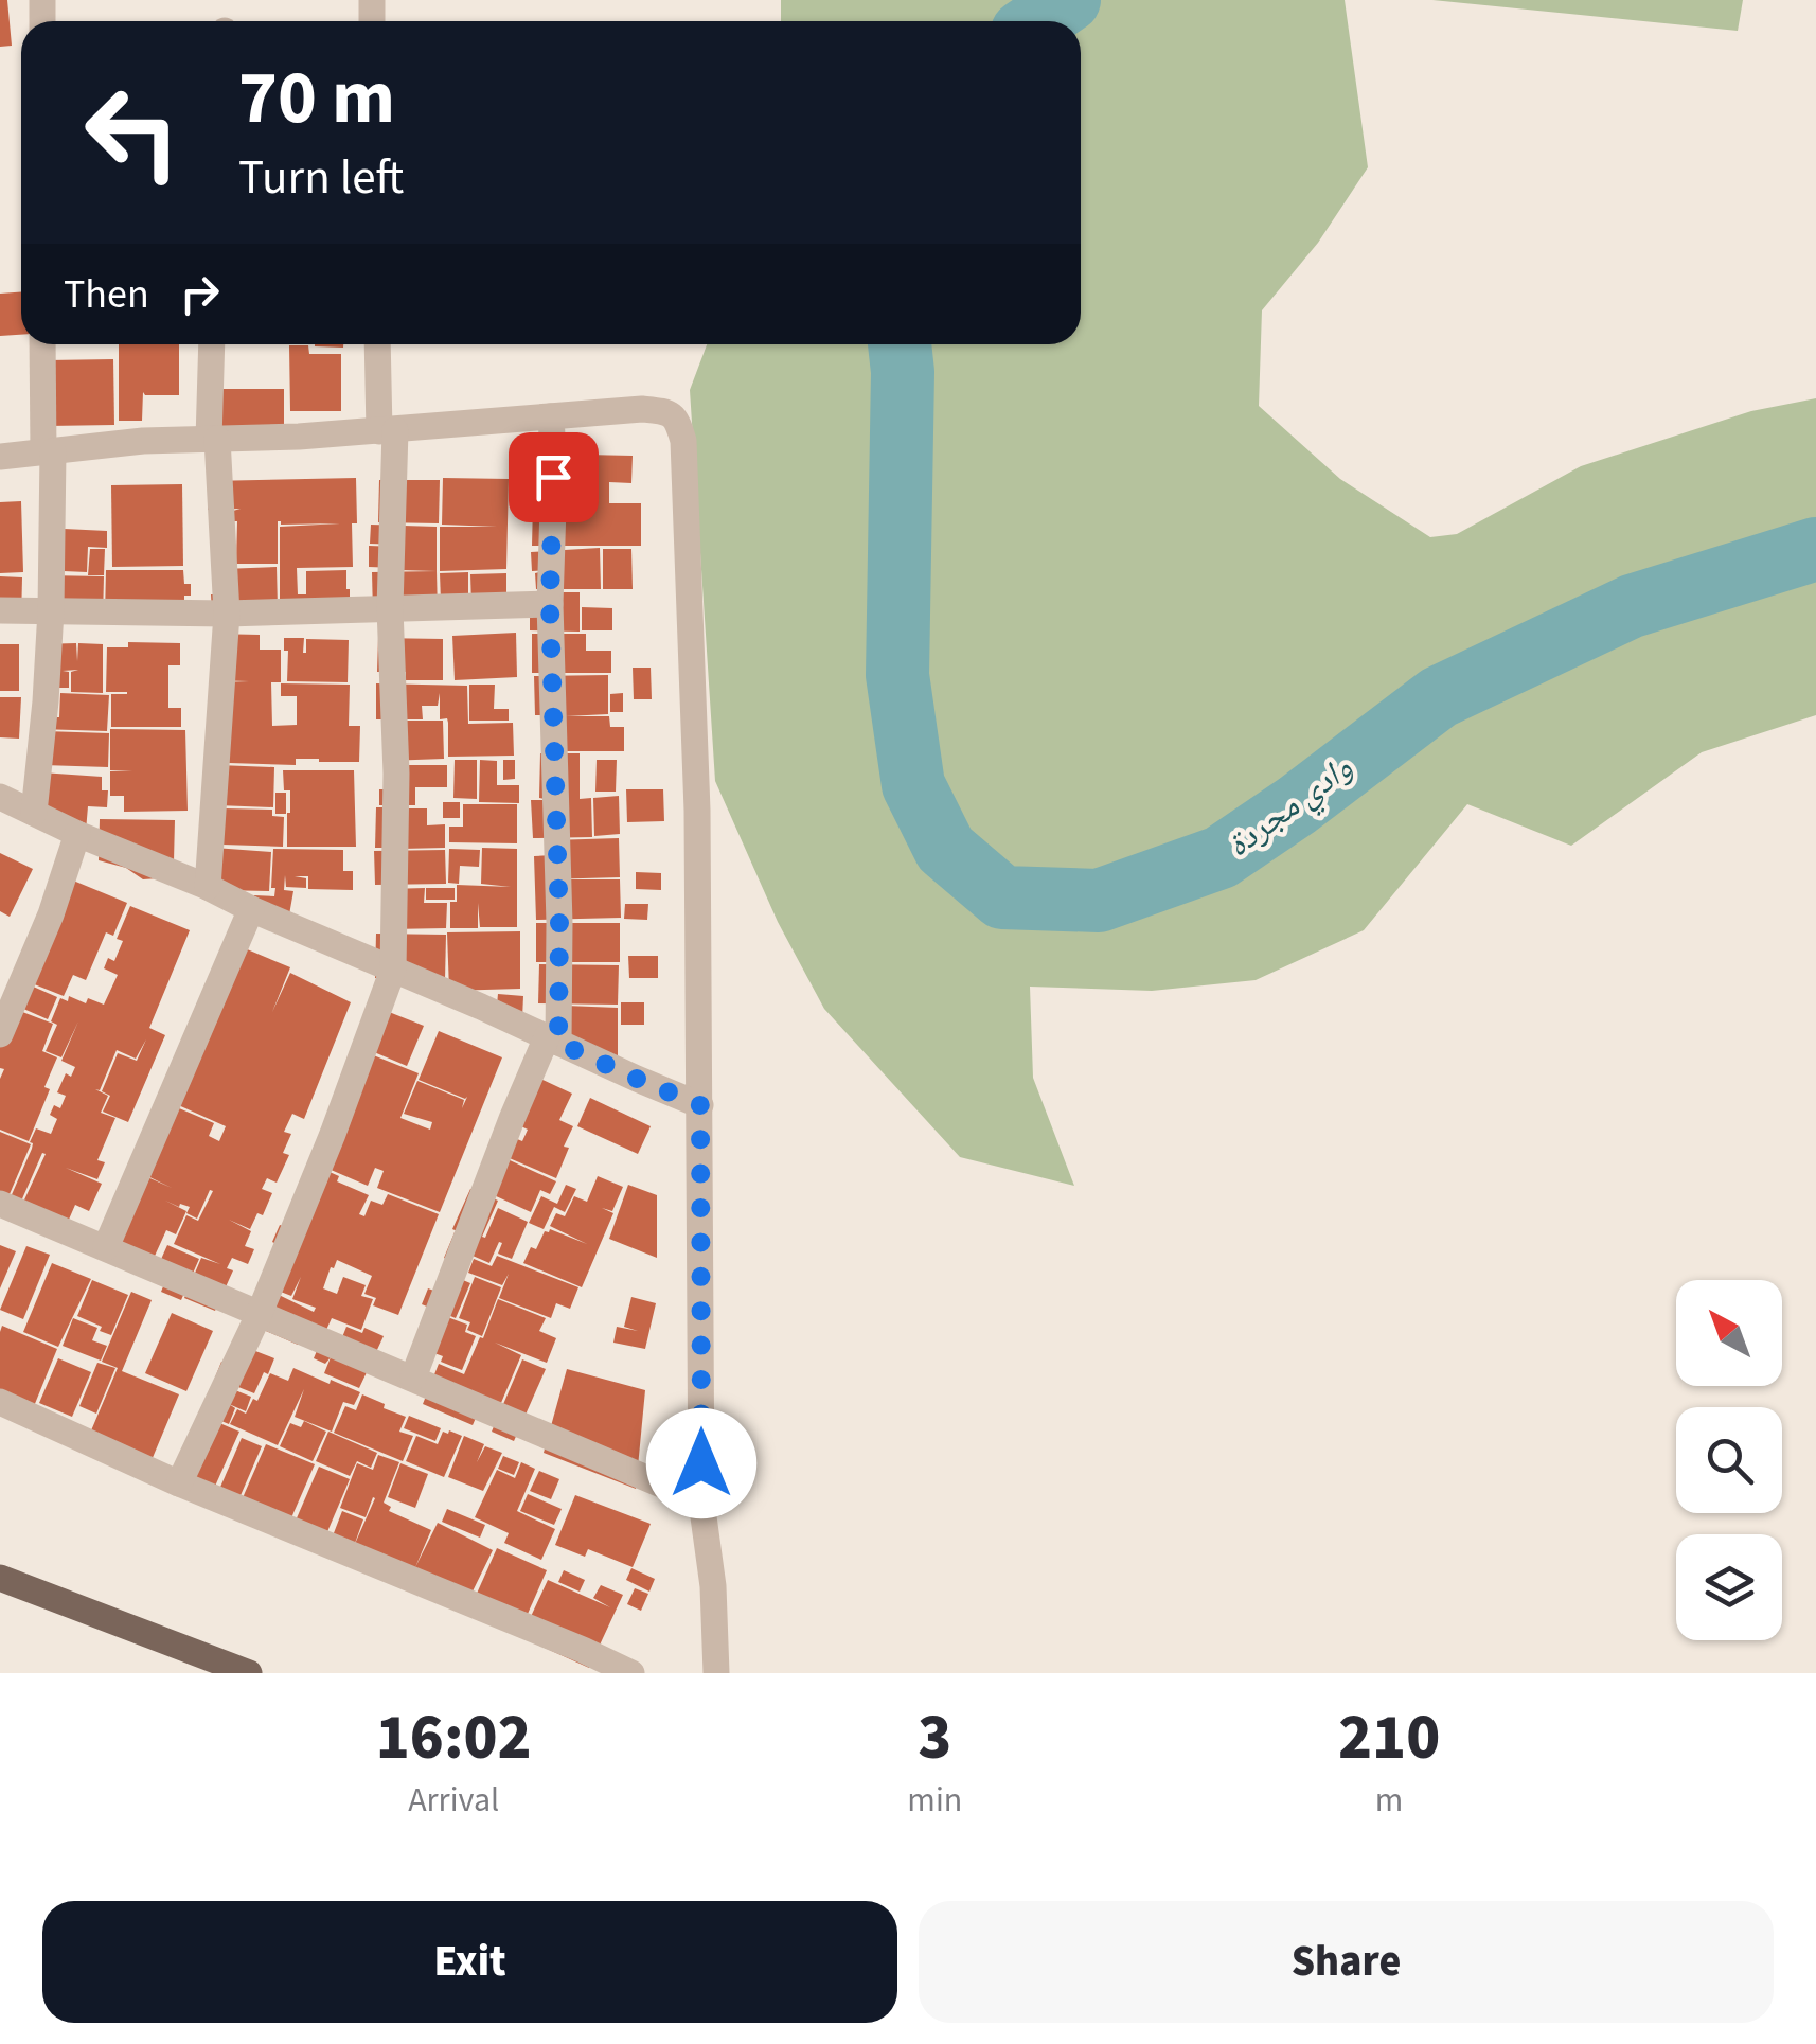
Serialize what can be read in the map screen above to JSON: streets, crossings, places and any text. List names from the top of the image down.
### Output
{
  "water": ["وادي مجردة"],
  "north": "top left",
  "page": {
    "turn": ["70 m", "Turn left"],
    "then": "Then",
    "eta": [
      "16:02",
      "Arrival",
      "3",
      "min",
      "210",
      "m"
    ],
    "buttons": ["Exit", "Share"]
  }
}
